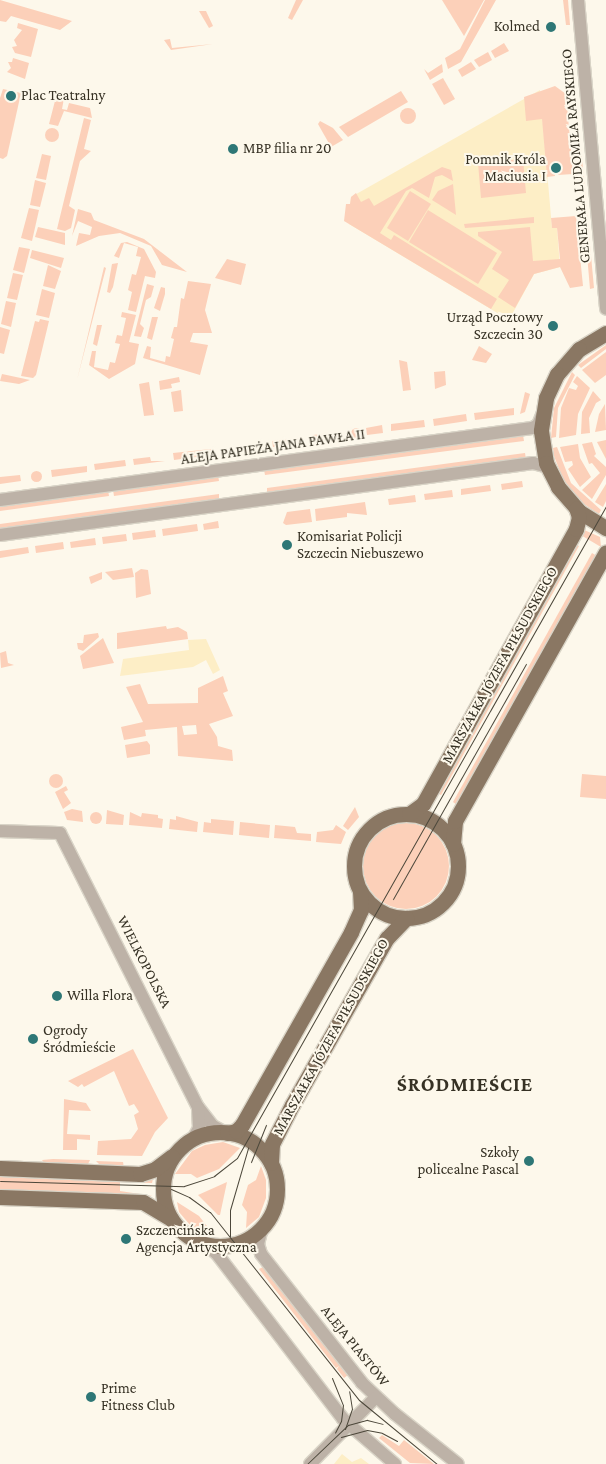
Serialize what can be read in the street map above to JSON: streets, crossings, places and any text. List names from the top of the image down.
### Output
{
  "streets": {
    "main road": ["MARSZAŁKA JÓZEFA PIŁSUDSKIEGO"],
    "street": [
      "GENERAŁA LUDOMIŁA RAYSKIEGO",
      "ALEJA PAPIEŻA JANA PAWŁA II",
      "WIELKOPOLSKA",
      "ALEJA PIASTÓW"
    ]
  },
  "crossings": [
    ["MARSZAŁKA JÓZEFA PIŁSUDSKIEGO", "WIELKOPOLSKA"],
    ["MARSZAŁKA JÓZEFA PIŁSUDSKIEGO", "ALEJA PIASTÓW"],
    ["WIELKOPOLSKA", "ALEJA PIASTÓW"]
  ],
  "districts": ["ŚRÓDMIEŚCIE"],
  "places": [
    "Kolmed",
    "Plac Teatralny",
    "MBP filia nr 20",
    "Pomnik Króla Maciusia I",
    "Urząd Pocztowy Szczecin 30",
    "Komisariat Policji Szczecin Niebuszewo",
    "Willa Flora",
    "Ogrody Śródmieście",
    "Szkoły policealne Pascal",
    "Szczencińska Agencja Artystyczna",
    "Prime Fitness Club"
  ]
}
